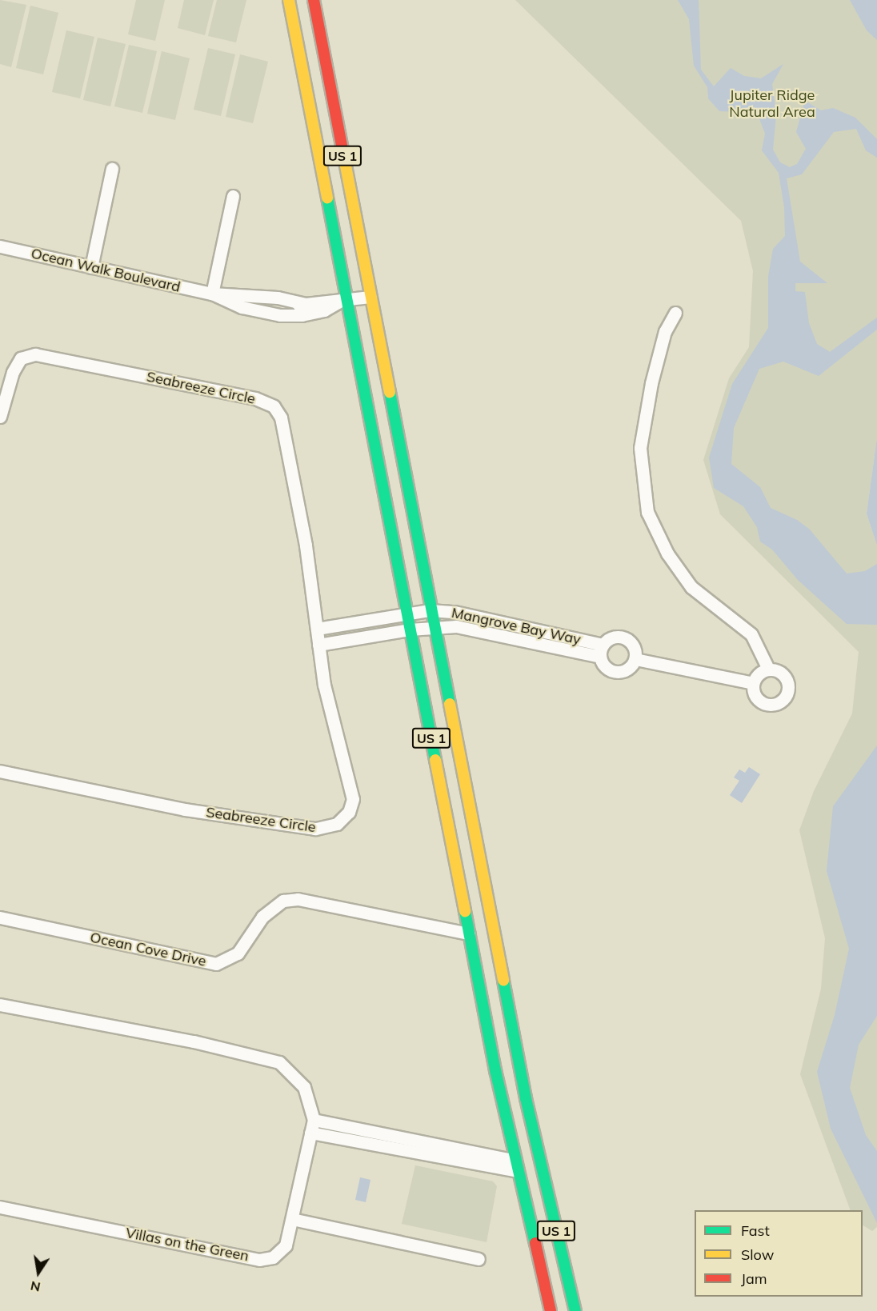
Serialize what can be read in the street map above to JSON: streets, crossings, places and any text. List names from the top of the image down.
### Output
{
  "streets": {
    "main road": ["US 1"],
    "street": [
      "Ocean Walk Boulevard",
      "Seabreeze Circle",
      "Mangrove Bay Way",
      "Ocean Cove Drive",
      "Villas on the Green"
    ]
  },
  "crossings": [
    ["US 1", "Ocean Walk Boulevard"],
    ["US 1", "Mangrove Bay Way"],
    ["US 1", "Ocean Cove Drive"]
  ],
  "parks": ["Jupiter Ridge Natural Area"],
  "legend": ["Fast", "Slow", "Jam"],
  "north": "bottom"
}
